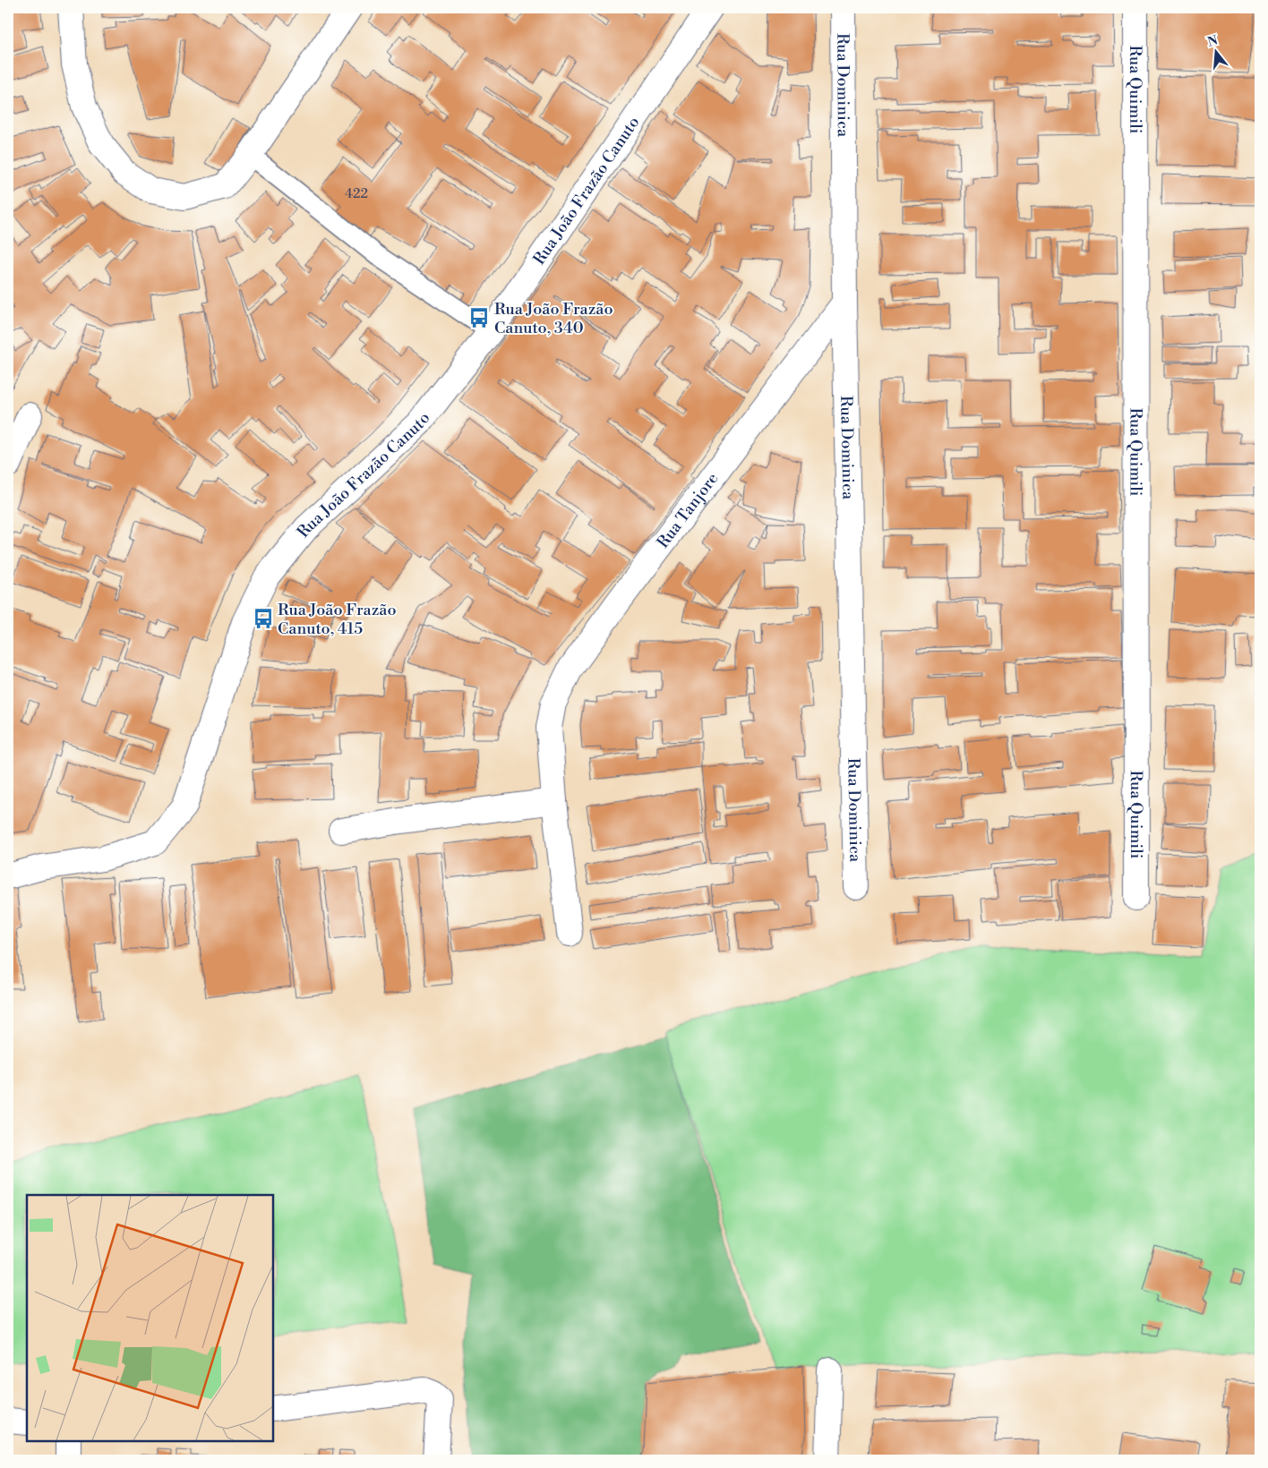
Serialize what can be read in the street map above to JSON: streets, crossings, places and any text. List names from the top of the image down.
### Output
{
  "streets": {
    "street": [
      "Rua Dominica",
      "Rua Quimili",
      "Rua João Frazão Canuto",
      "Rua Tanjore"
    ]
  },
  "crossings": [
    ["Rua Dominica", "Rua Tanjore"]
  ],
  "places": {
    "bus stop": ["Rua João Frazão Canuto, 340", "Rua João Frazão Canuto, 415"]
  },
  "house_numbers": ["422"],
  "north": "top"
}
